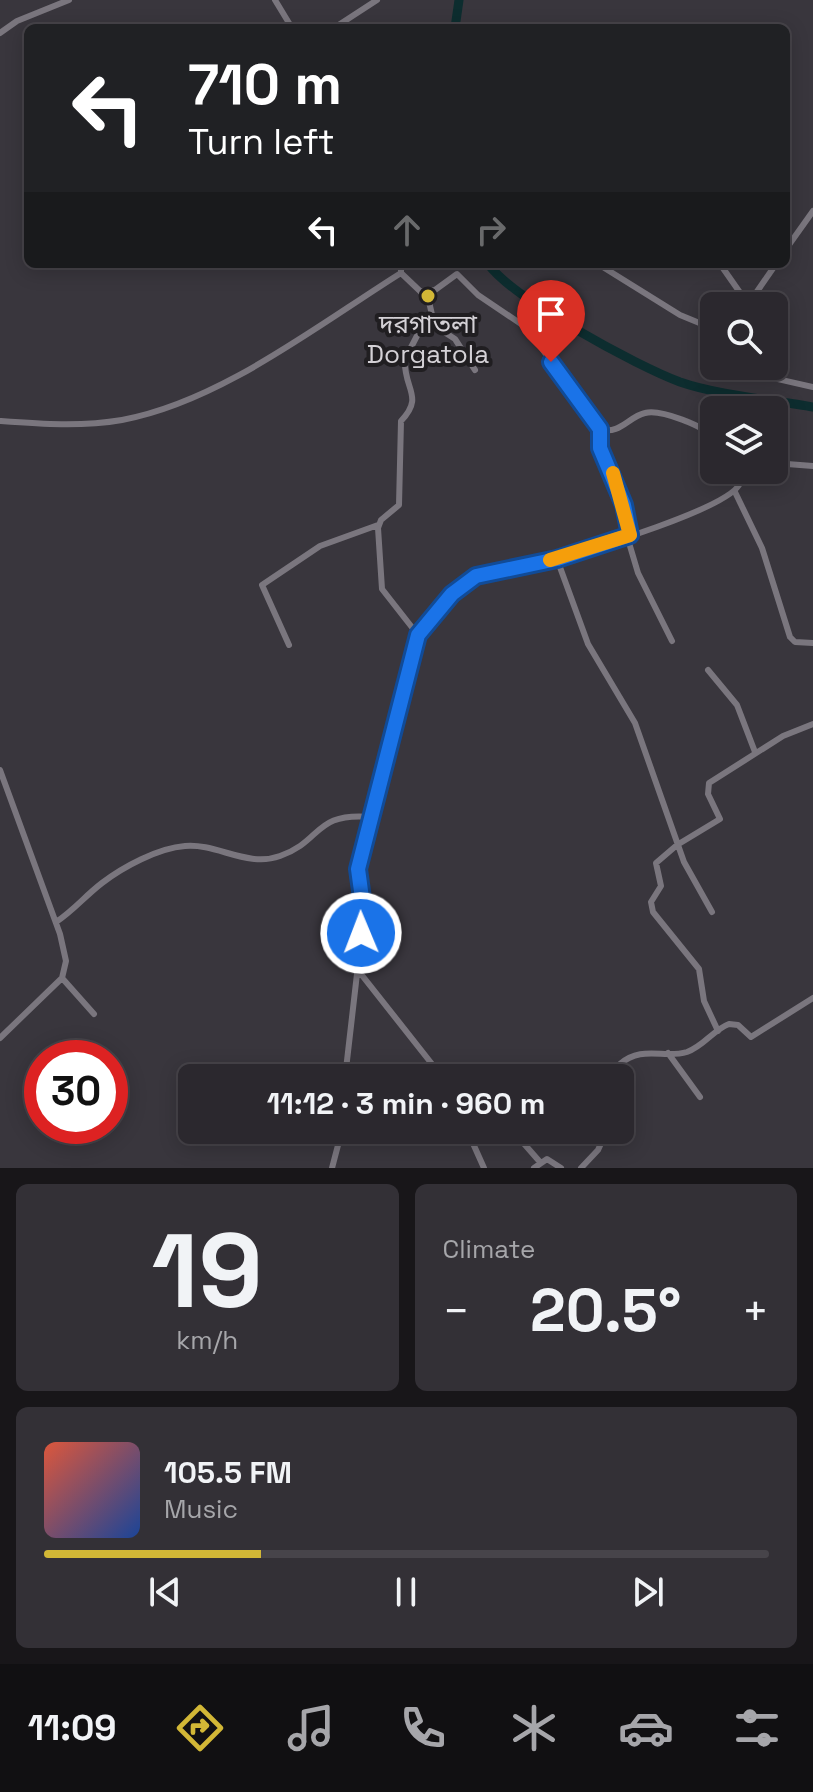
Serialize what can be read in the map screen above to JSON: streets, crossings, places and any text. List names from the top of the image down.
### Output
{
  "places": ["দরগাতলা Dorgatola"],
  "page": {
    "turn": ["710 m", "Turn left"],
    "limit": "30",
    "trip": "11:12 · 3 min · 960 m",
    "tile": [
      ["19", "km/h"],
      "Climate"
    ],
    "heat": ["−", "20.5°", "+"],
    "song": ["105.5 FM", "Music"],
    "tabs": "11:09"
  }
}
